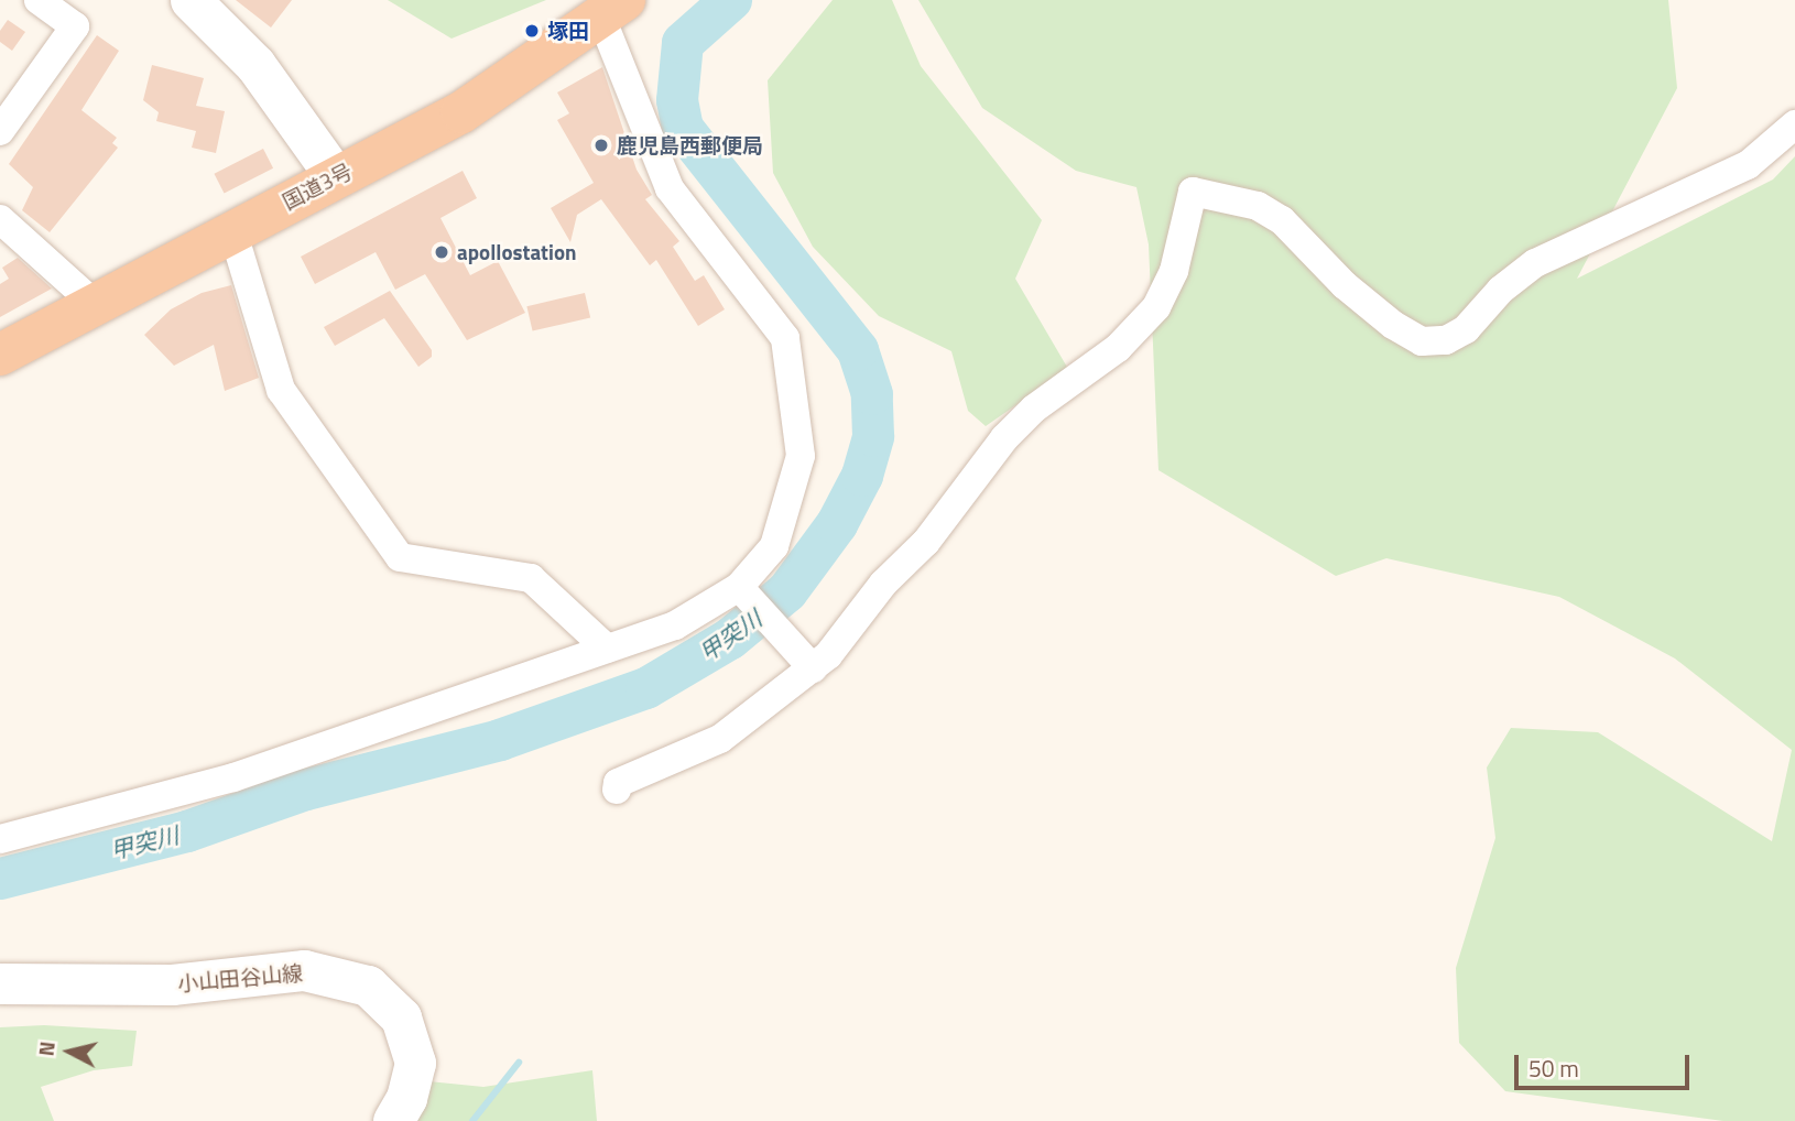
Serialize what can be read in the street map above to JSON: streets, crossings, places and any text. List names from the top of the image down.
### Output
{
  "streets": {
    "highway": ["国道3号"],
    "main road": ["小山田谷山線"]
  },
  "water": ["甲突川"],
  "places": ["塚田", "鹿児島西郵便局", "apollostation"],
  "scale_bar": "50 m",
  "north": "left"
}
